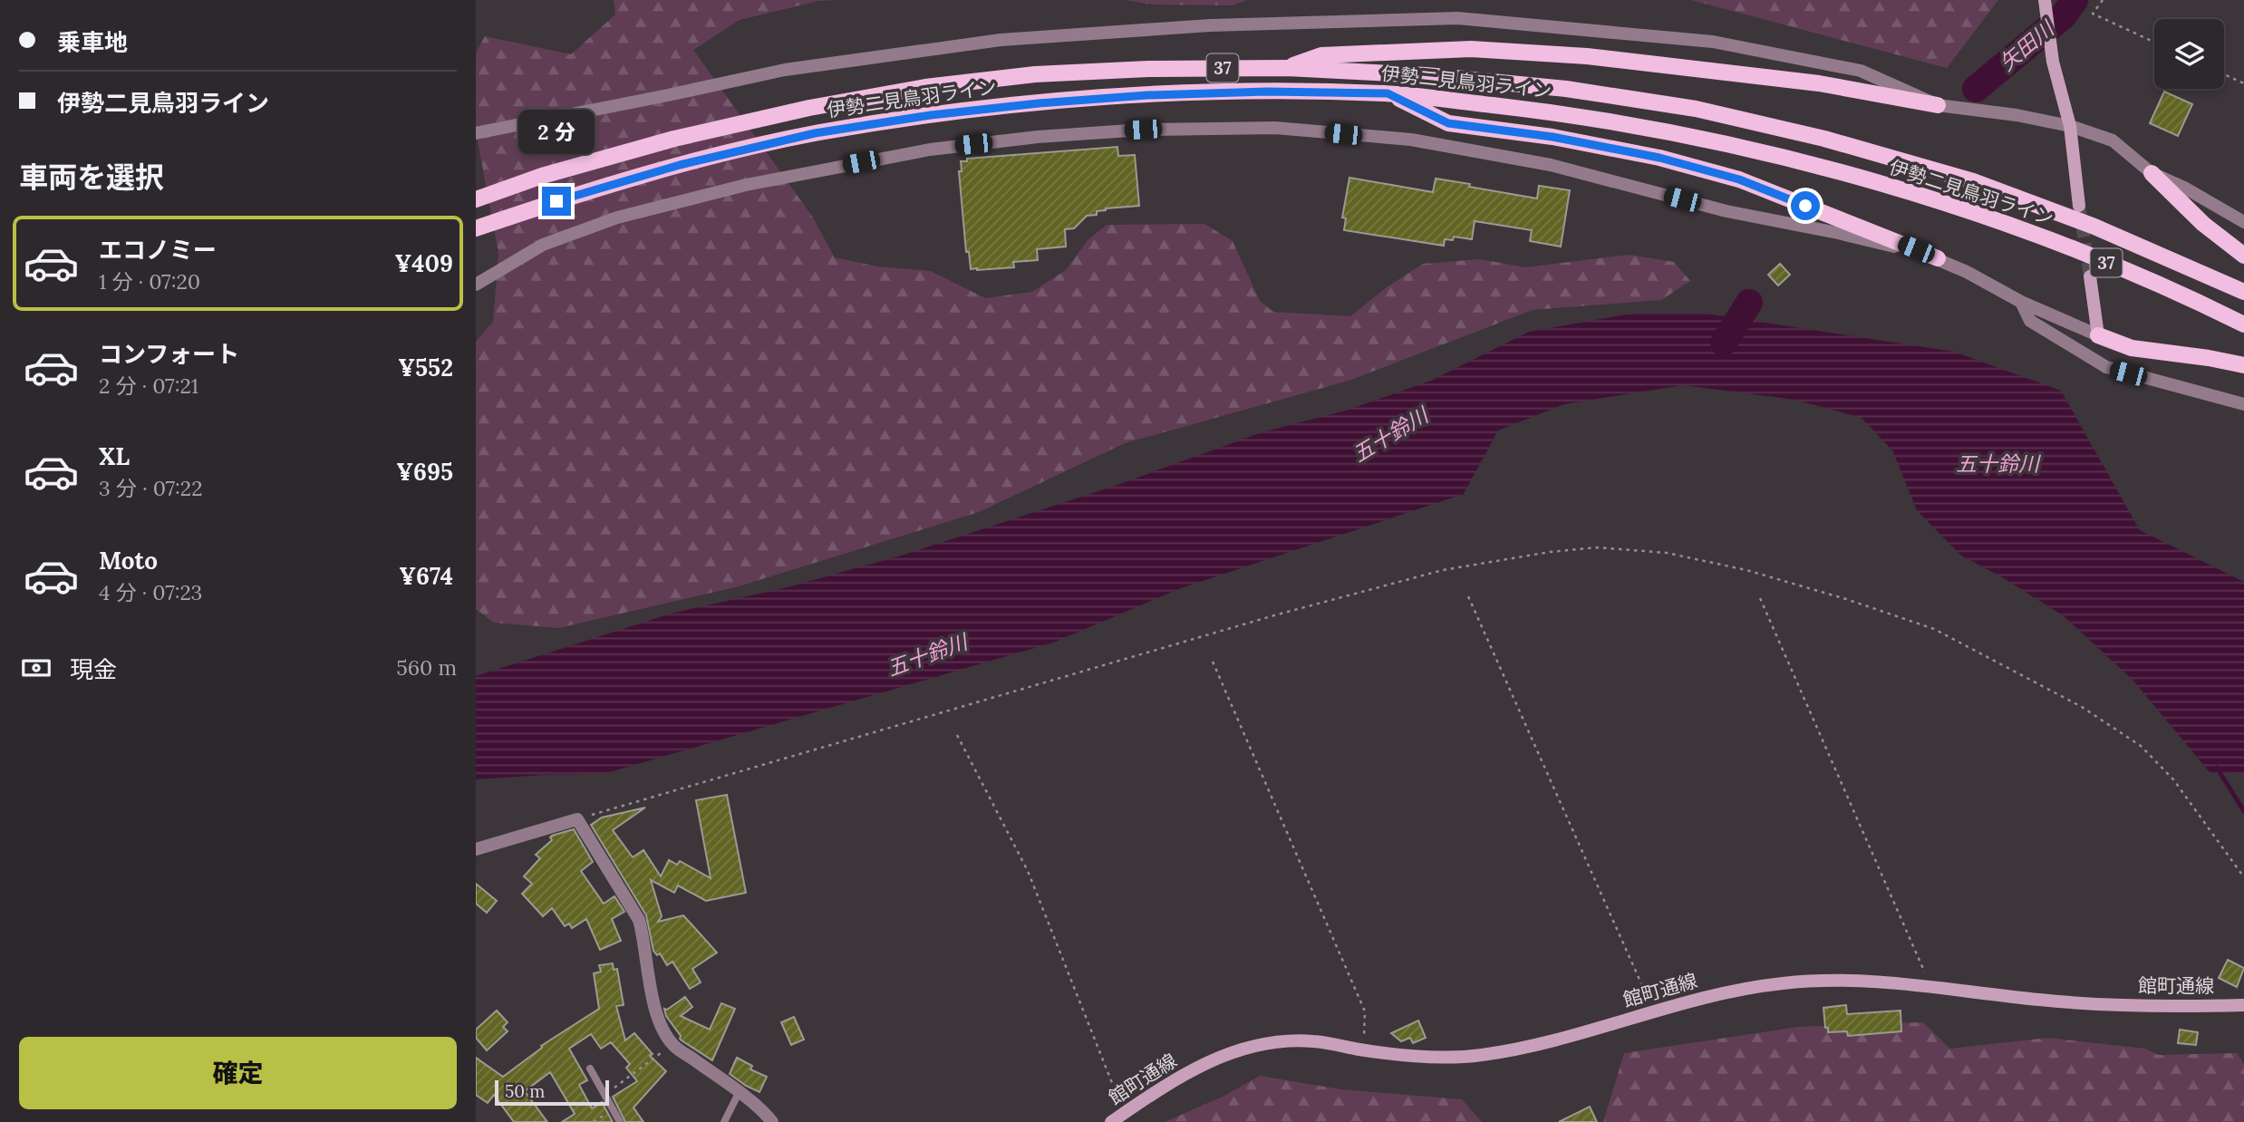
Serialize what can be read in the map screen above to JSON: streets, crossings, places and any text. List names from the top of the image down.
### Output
{
  "streets": {
    "main road": ["37", "伊勢二見鳥羽ライン", "館町通線"]
  },
  "water": ["矢田川", "五十鈴川"],
  "scale_bar": "50 m",
  "page": {
    "banner": ["乗車地", "伊勢二見鳥羽ライン"],
    "bubble": "2 分",
    "heading": "車両を選択",
    "list": [
      {
        "name": "エコノミー",
        "note": "1 分 · 07:20",
        "value": "¥409"
      },
      {
        "name": "コンフォート",
        "note": "2 分 · 07:21",
        "value": "¥552"
      },
      {
        "name": "XL",
        "note": "3 分 · 07:22",
        "value": "¥695"
      },
      {
        "name": "Moto",
        "note": "4 分 · 07:23",
        "value": "¥674"
      }
    ],
    "pay": ["現金", "560 m"],
    "buttons": "確定",
    "scale": "50 m"
  }
}
